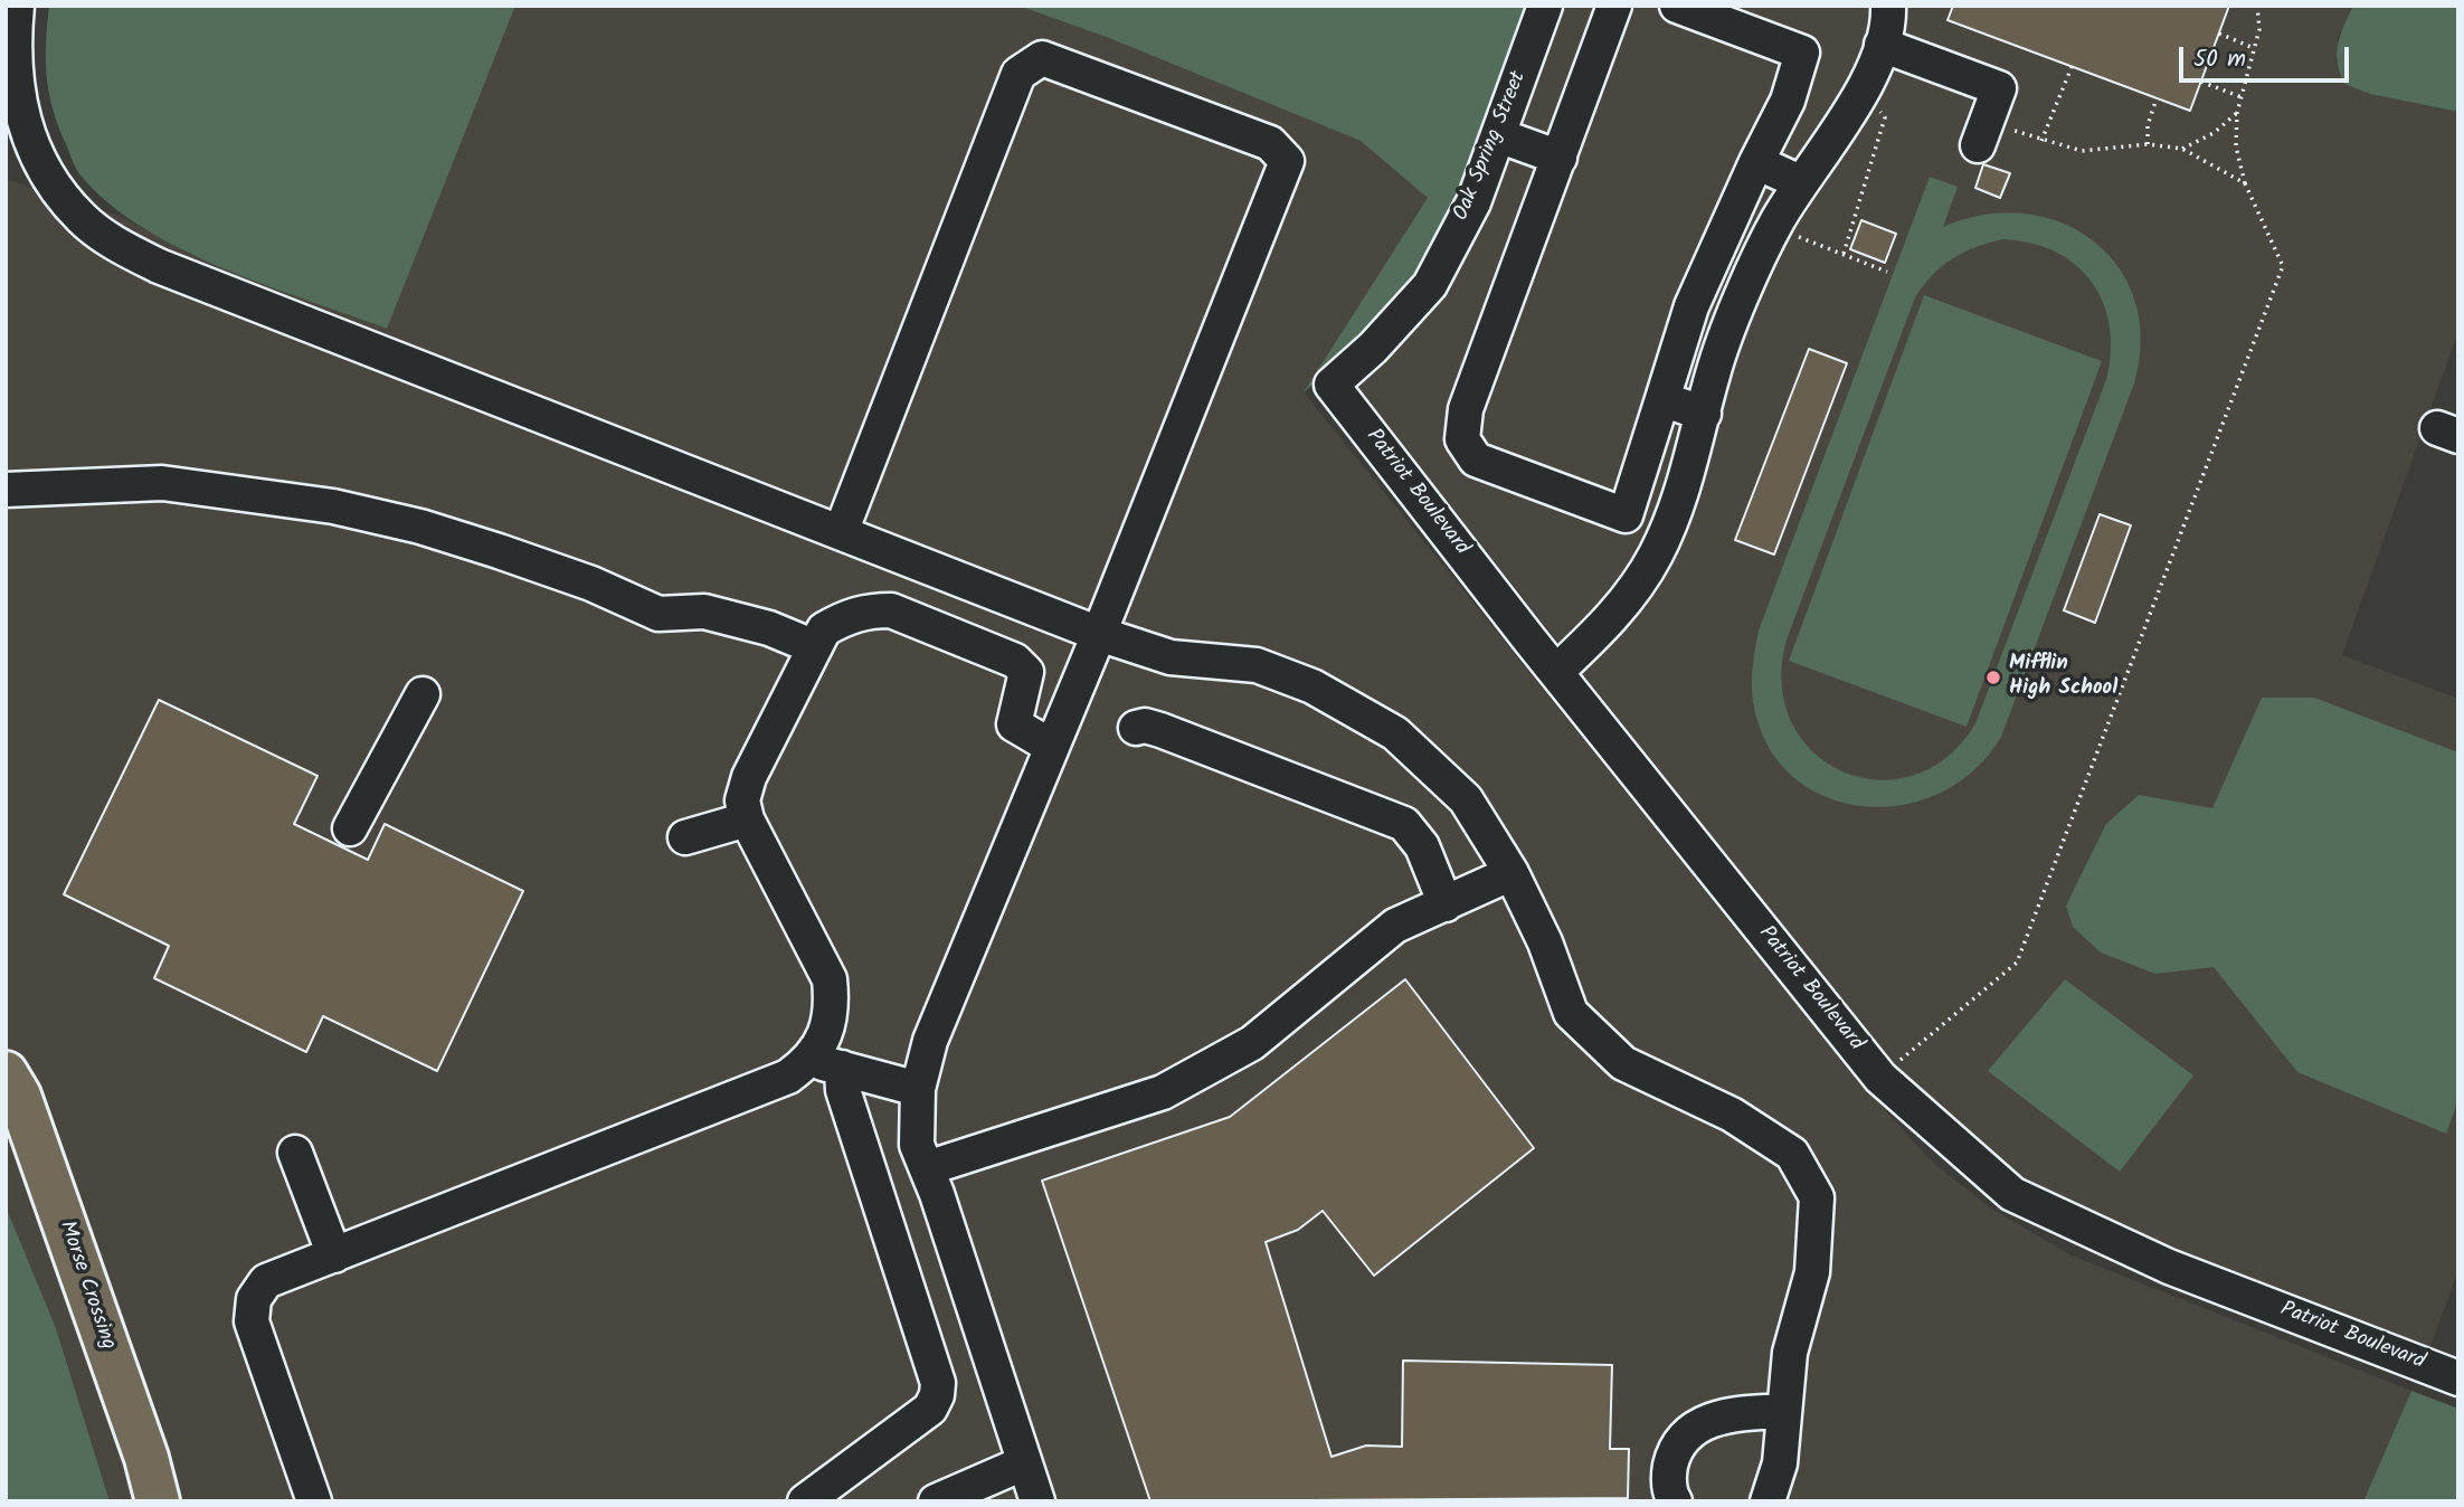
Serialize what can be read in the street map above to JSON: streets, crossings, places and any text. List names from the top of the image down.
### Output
{
  "streets": {
    "main road": ["Morse Crossing"],
    "street": ["Oak Spring Street", "Patriot Boulevard"]
  },
  "crossings": [
    ["Oak Spring Street", "Patriot Boulevard"]
  ],
  "places": ["Mifflin High School"],
  "scale_bar": "50 m"
}
